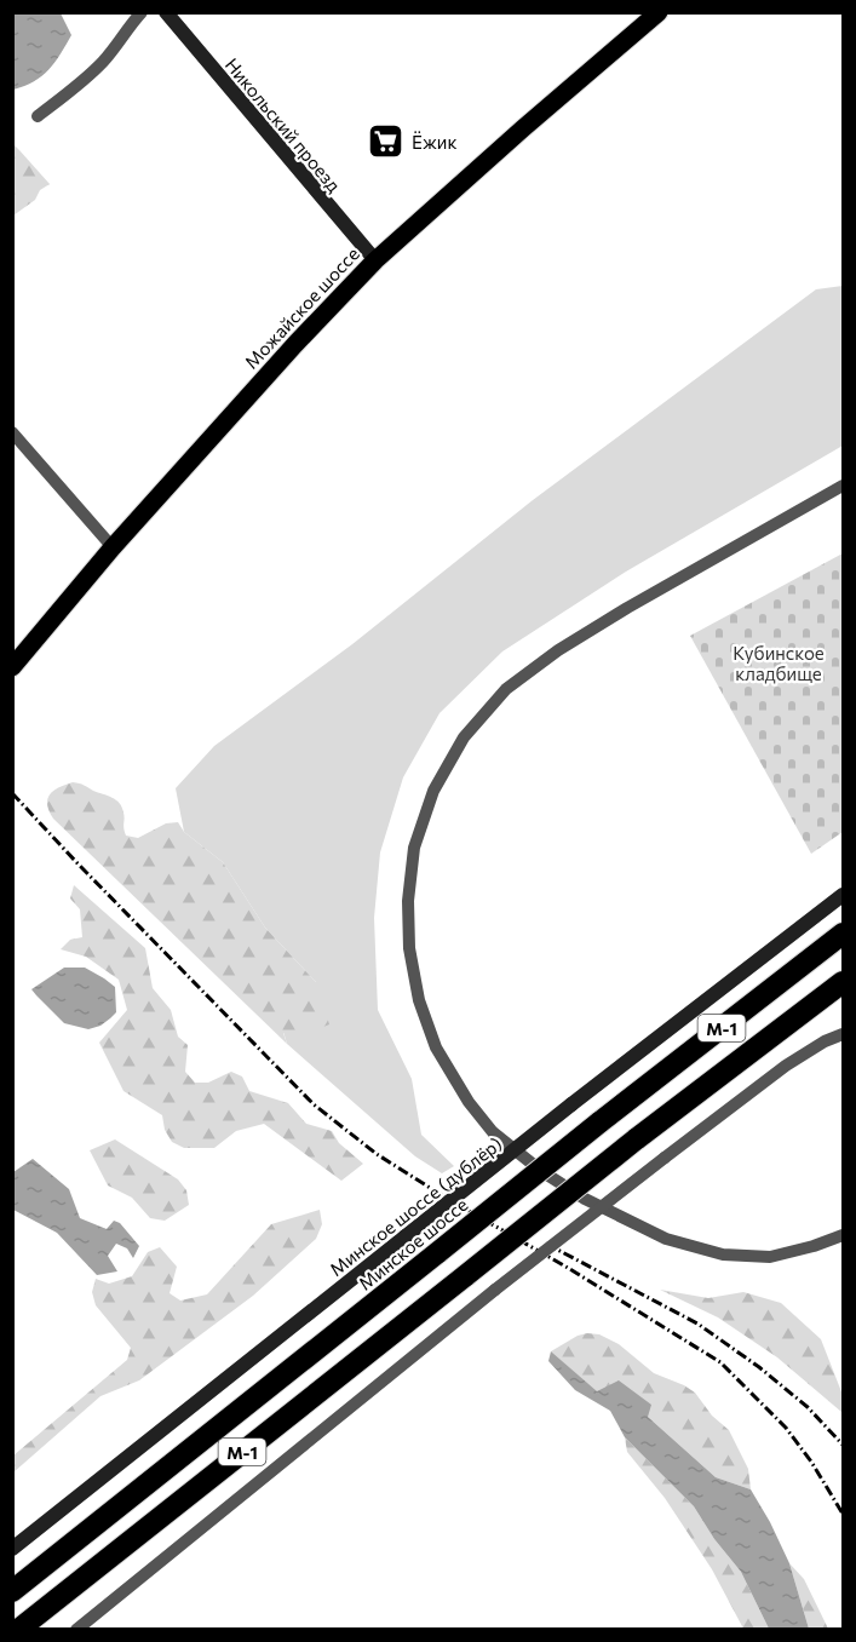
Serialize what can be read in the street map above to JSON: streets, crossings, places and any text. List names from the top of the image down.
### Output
{
  "streets": {
    "highway": ["М-1", "Минское шоссе"],
    "main road": ["Никольский проезд", "Можайское шоссе", "Минское шоссе (дублёр)"]
  },
  "crossings": [
    ["Никольский проезд", "Можайское шоссе"]
  ],
  "parks": ["Кубинское кладбище"],
  "places": {
    "supermarket": ["Ёжик"]
  }
}
